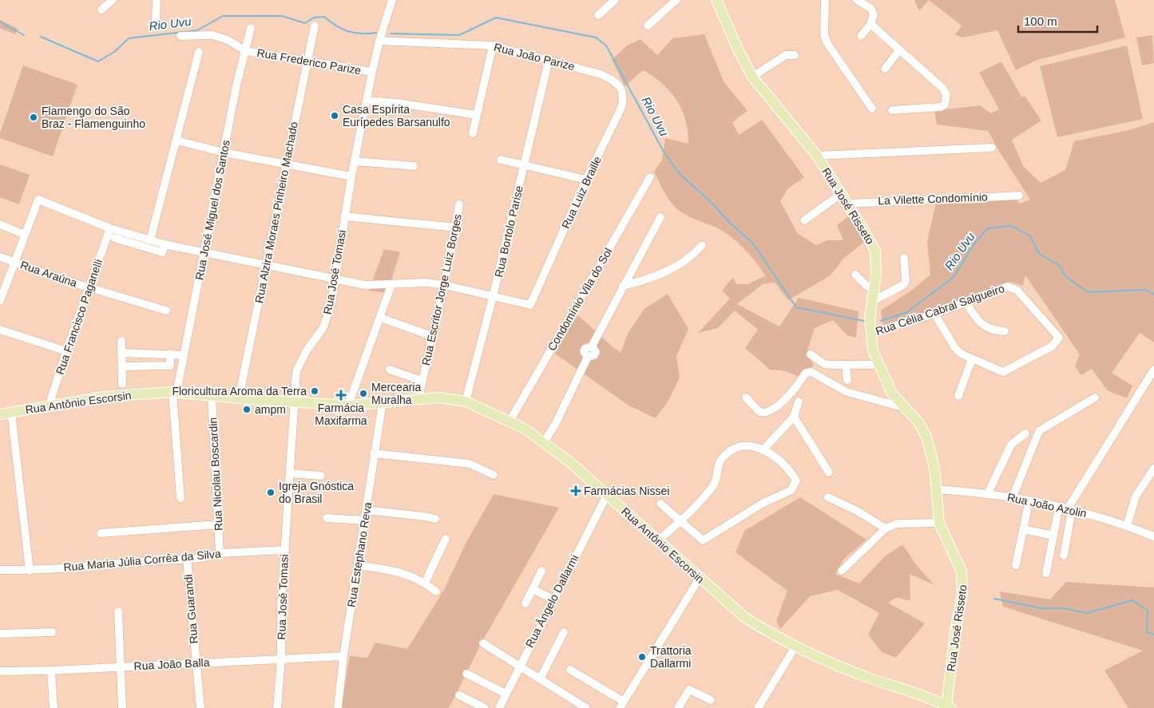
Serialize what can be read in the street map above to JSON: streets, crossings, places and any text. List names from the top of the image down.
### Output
{
  "streets": {
    "main road": ["Rua José Risseto", "Rua Antônio Escorsin"],
    "street": [
      "Rua João Parize",
      "Rua Frederico Parize",
      "Rua Luiz Braille",
      "La Vilette Condomínio",
      "Rua José Miguel dos Santos",
      "Rua Alzira Moraes Pinheiro Machado",
      "Rua Bortolo Parise",
      "Rua José Tomasi",
      "Rua Araúna",
      "Rua Escritor Jorge Luiz Borges",
      "Condomínio Vila do Sol",
      "Rua Célia Cabral Salgueiro",
      "Rua Francisco Paganelli",
      "Rua Nicolau Boscardin",
      "Rua João Azolin",
      "Rua Estephano Reva",
      "Rua Maria Júlia Corrêa da Silva",
      "Rua Ângelo Dallarmi",
      "Rua Guarandi",
      "Rua João Balla"
    ]
  },
  "crossings": [
    ["Rua João Parize", "Rua Luiz Braille"],
    ["Rua João Parize", "Rua Bortolo Parise"],
    ["Rua João Parize", "Rua José Tomasi"],
    ["Rua Frederico Parize", "Rua José Miguel dos Santos"],
    ["Rua Frederico Parize", "Rua Alzira Moraes Pinheiro Machado"],
    ["Rua Frederico Parize", "Rua José Tomasi"],
    ["Rua Luiz Braille", "Rua Bortolo Parise"],
    ["La Vilette Condomínio", "Rua José Risseto"],
    ["Rua José Risseto", "Rua Célia Cabral Salgueiro"],
    ["Rua José Risseto", "Rua Antônio Escorsin"],
    ["Rua José Risseto", "Rua João Azolin"],
    ["Rua José Miguel dos Santos", "Rua Antônio Escorsin"],
    ["Rua Alzira Moraes Pinheiro Machado", "Rua Antônio Escorsin"],
    ["Rua Bortolo Parise", "Rua Antônio Escorsin"],
    ["Rua José Tomasi", "Rua Antônio Escorsin"],
    ["Rua José Tomasi", "Rua Maria Júlia Corrêa da Silva"],
    ["Rua José Tomasi", "Rua João Balla"],
    ["Rua Araúna", "Rua Francisco Paganelli"],
    ["Rua Escritor Jorge Luiz Borges", "Rua Antônio Escorsin"],
    ["Condomínio Vila do Sol", "Rua Antônio Escorsin"],
    ["Rua Francisco Paganelli", "Rua Antônio Escorsin"],
    ["Rua Antônio Escorsin", "Rua Nicolau Boscardin"],
    ["Rua Antônio Escorsin", "Rua Estephano Reva"],
    ["Rua Antônio Escorsin", "Rua Ângelo Dallarmi"],
    ["Rua Nicolau Boscardin", "Rua Maria Júlia Corrêa da Silva"],
    ["Rua Estephano Reva", "Rua João Balla"],
    ["Rua Maria Júlia Corrêa da Silva", "Rua Guarandi"],
    ["Rua Guarandi", "Rua João Balla"]
  ],
  "water": ["Rio Uvu"],
  "places": {
    "other": [
      "Casa Espírita Eurípedes Barsanulfo",
      "Flamengo do São Braz - Flamenguinho",
      "Floricultura Aroma da Terra",
      "Mercearia Muralha",
      "ampm",
      "Igreja Gnóstica do Brasil",
      "Trattoria Dallarmi"
    ],
    "health": ["Farmácia Maxifarma", "Farmácias Nissei"]
  },
  "scale_bar": "100 m"
}
